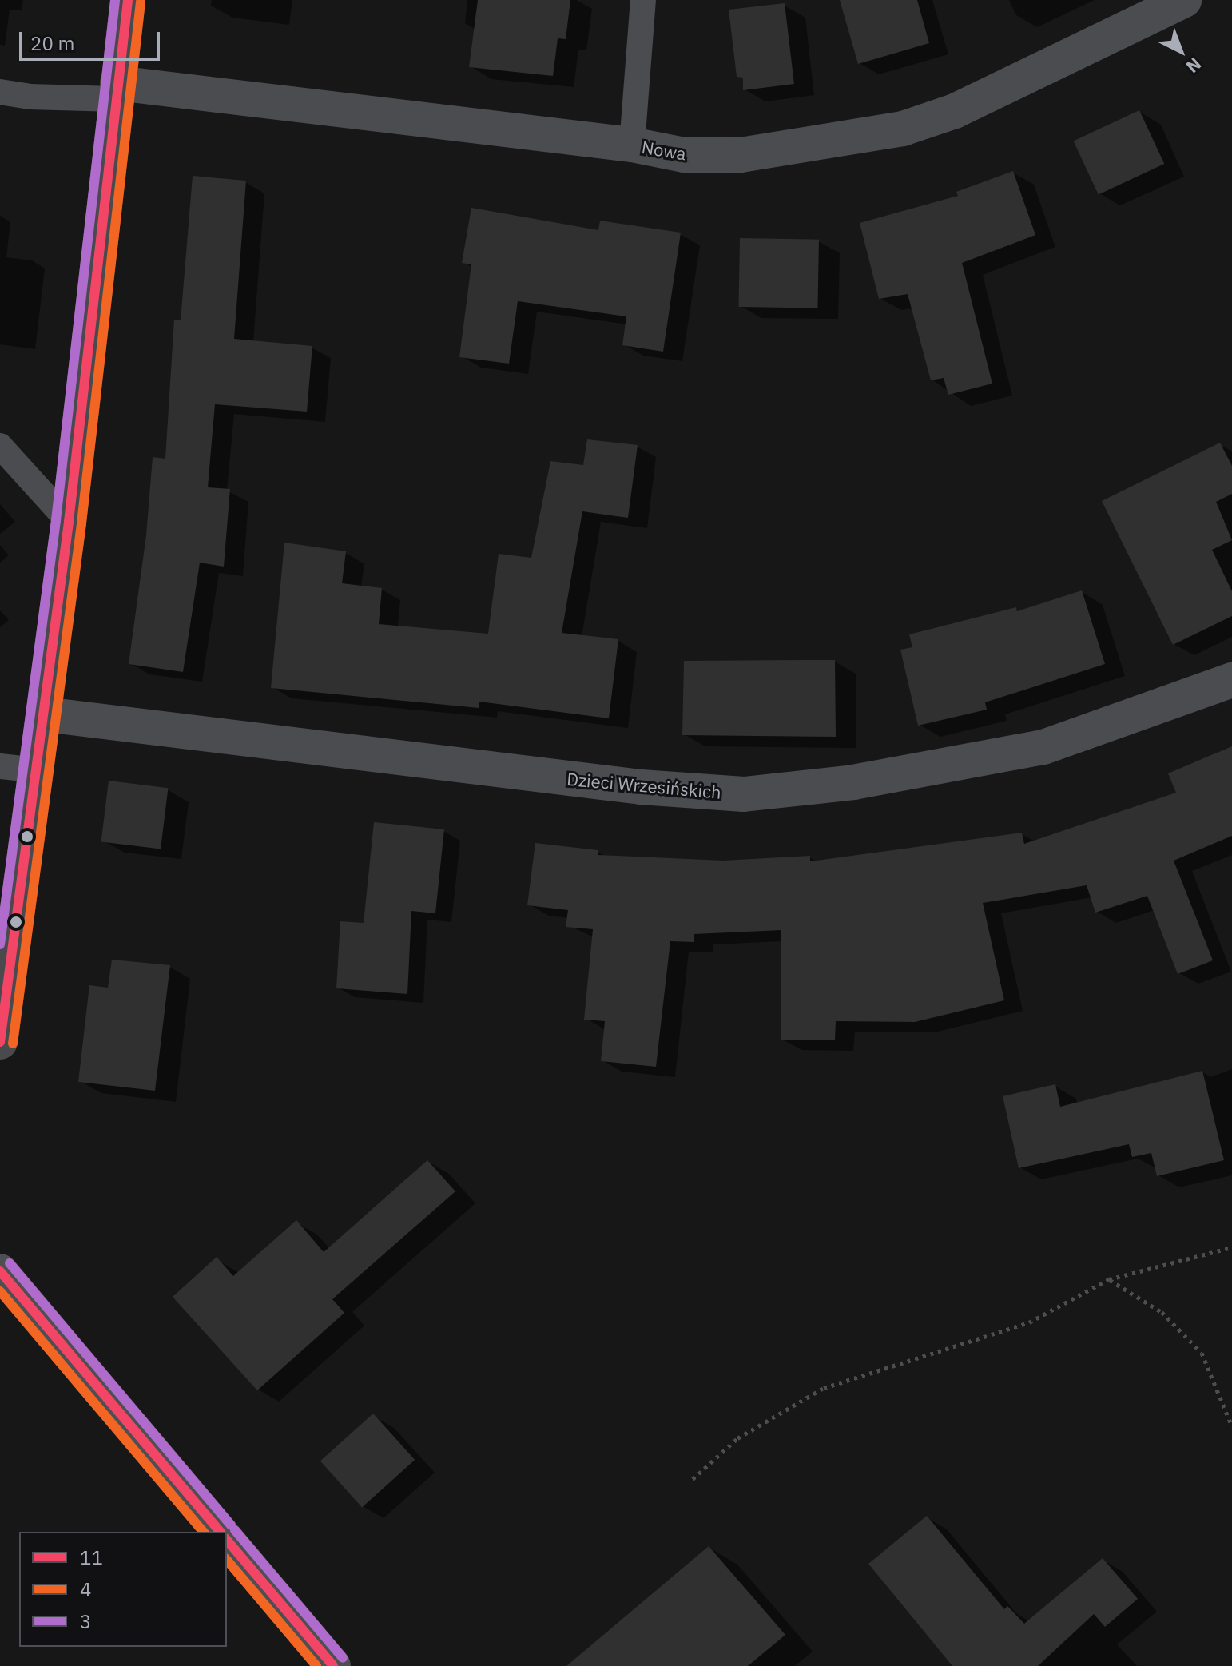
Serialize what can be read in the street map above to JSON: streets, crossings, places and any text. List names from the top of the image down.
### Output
{
  "streets": {
    "street": ["Nowa", "Dzieci Wrzesińskich"]
  },
  "lines": ["transit line 11", "transit line 3", "transit line 4"],
  "legend": ["11", "4", "3"],
  "scale_bar": "20 m",
  "north": "bottom right"
}
